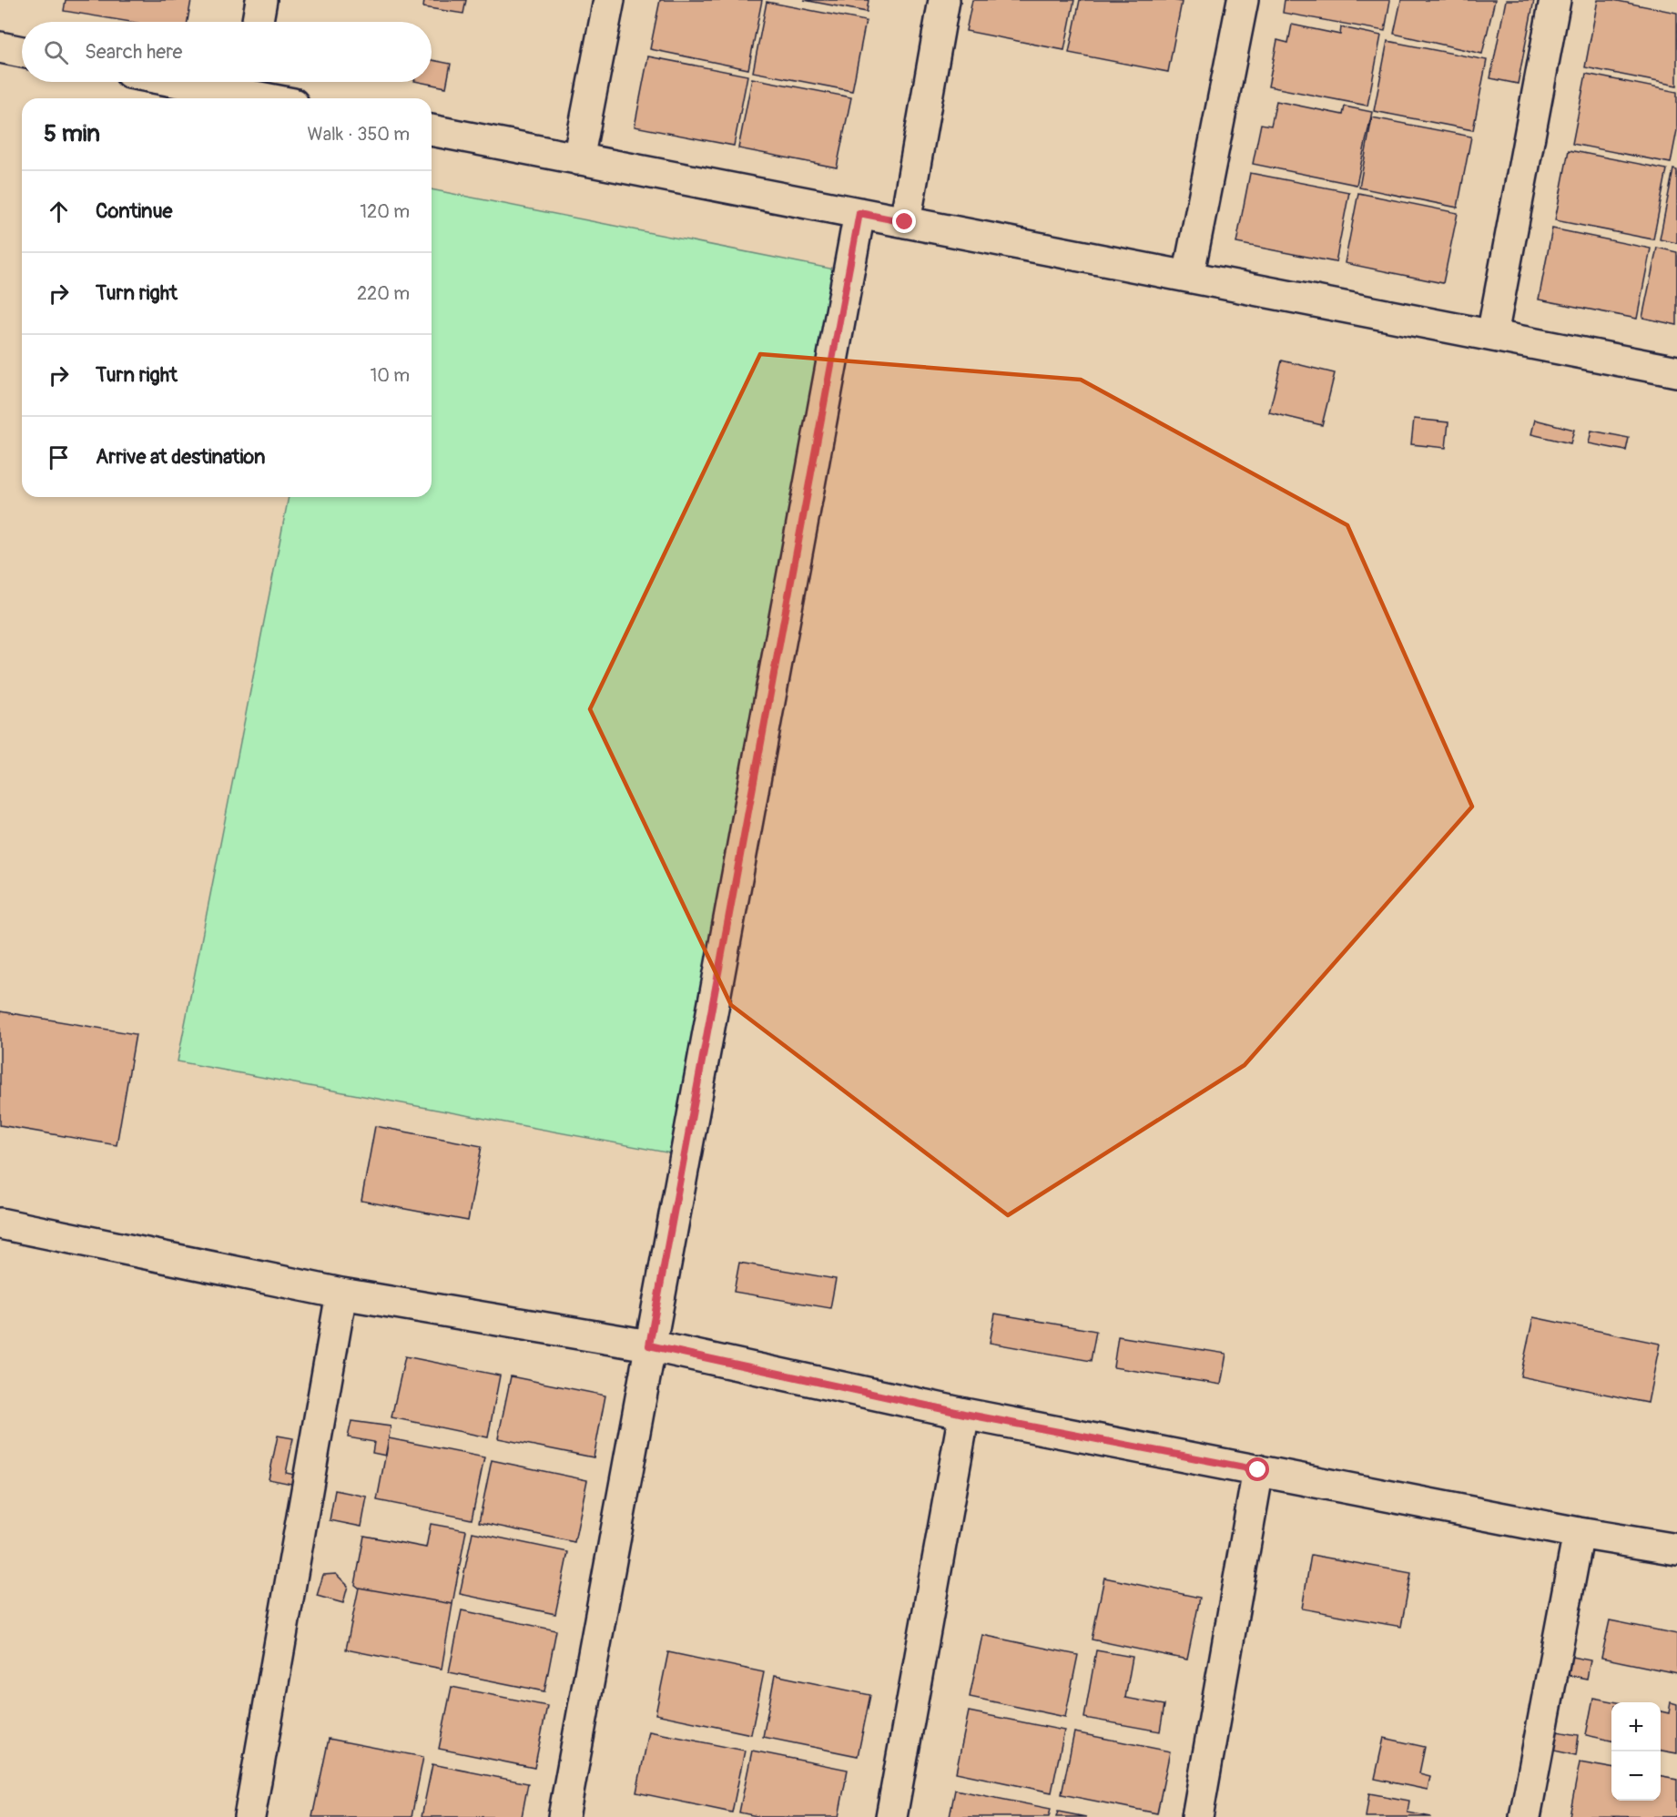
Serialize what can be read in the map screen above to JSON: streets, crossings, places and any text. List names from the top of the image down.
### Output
{
  "page": {
    "search": "Search here",
    "heading": ["5 min", "Walk · 350 m"],
    "list": [
      ["Continue", "120 m"],
      ["Turn right", "220 m"],
      ["Turn right", "10 m"],
      "Arrive at destination"
    ],
    "map_buttons": ["+", "−"]
  }
}
